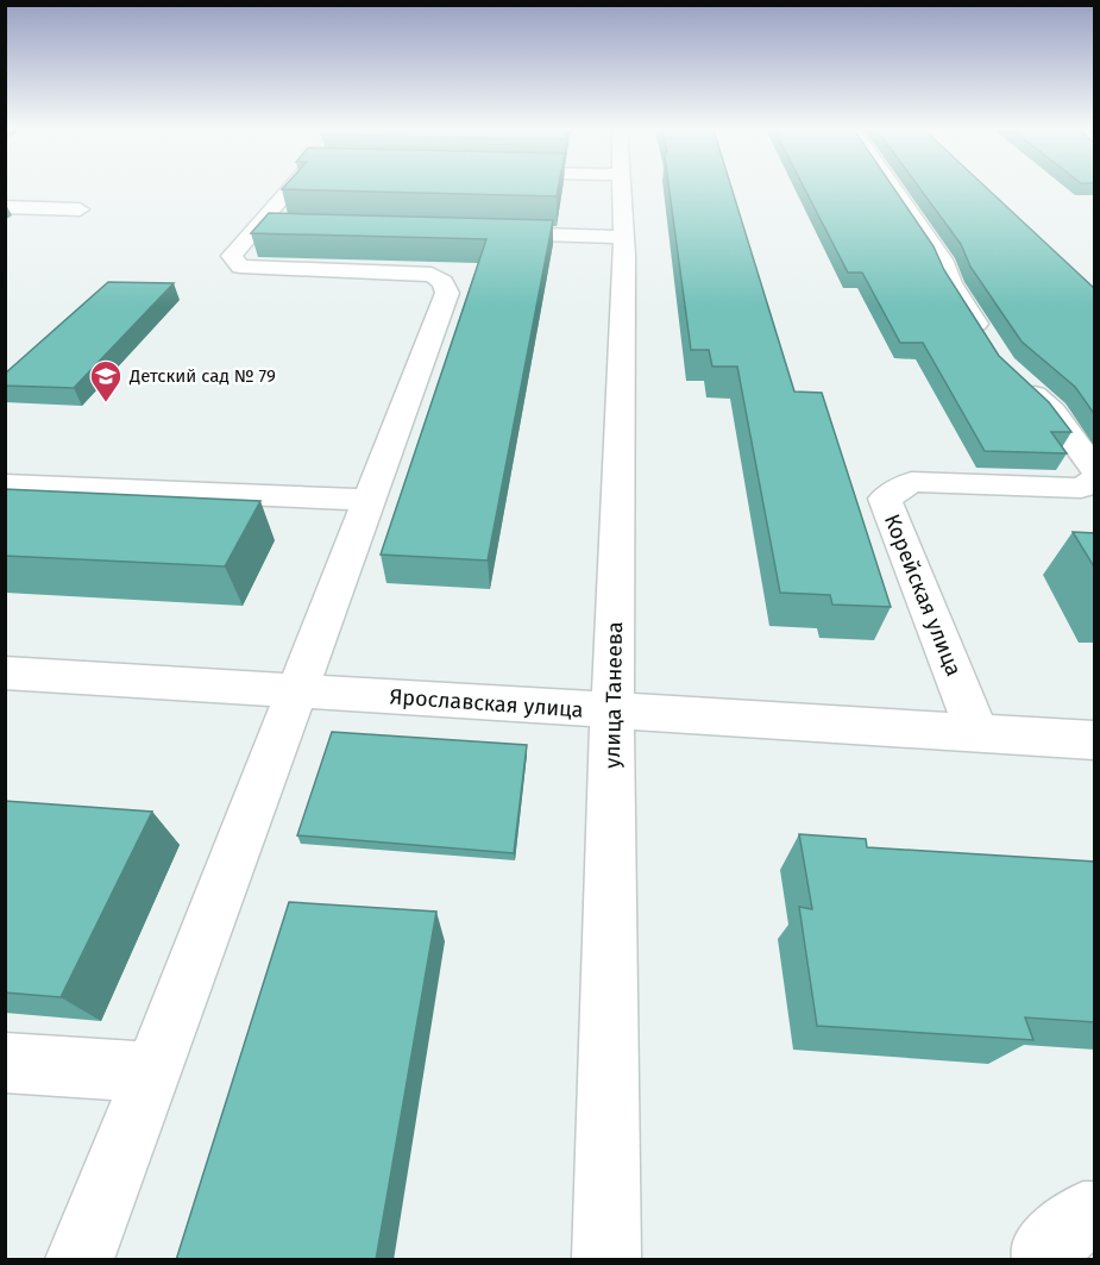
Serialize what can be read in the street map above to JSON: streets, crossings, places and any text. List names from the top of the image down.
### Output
{
  "streets": {
    "street": ["Корейская улица", "улица Танеева", "Ярославская улица"]
  },
  "crossings": [
    ["Корейская улица", "Ярославская улица"],
    ["улица Танеева", "Ярославская улица"]
  ],
  "places": {
    "school or university": ["Детский сад № 79"]
  }
}
